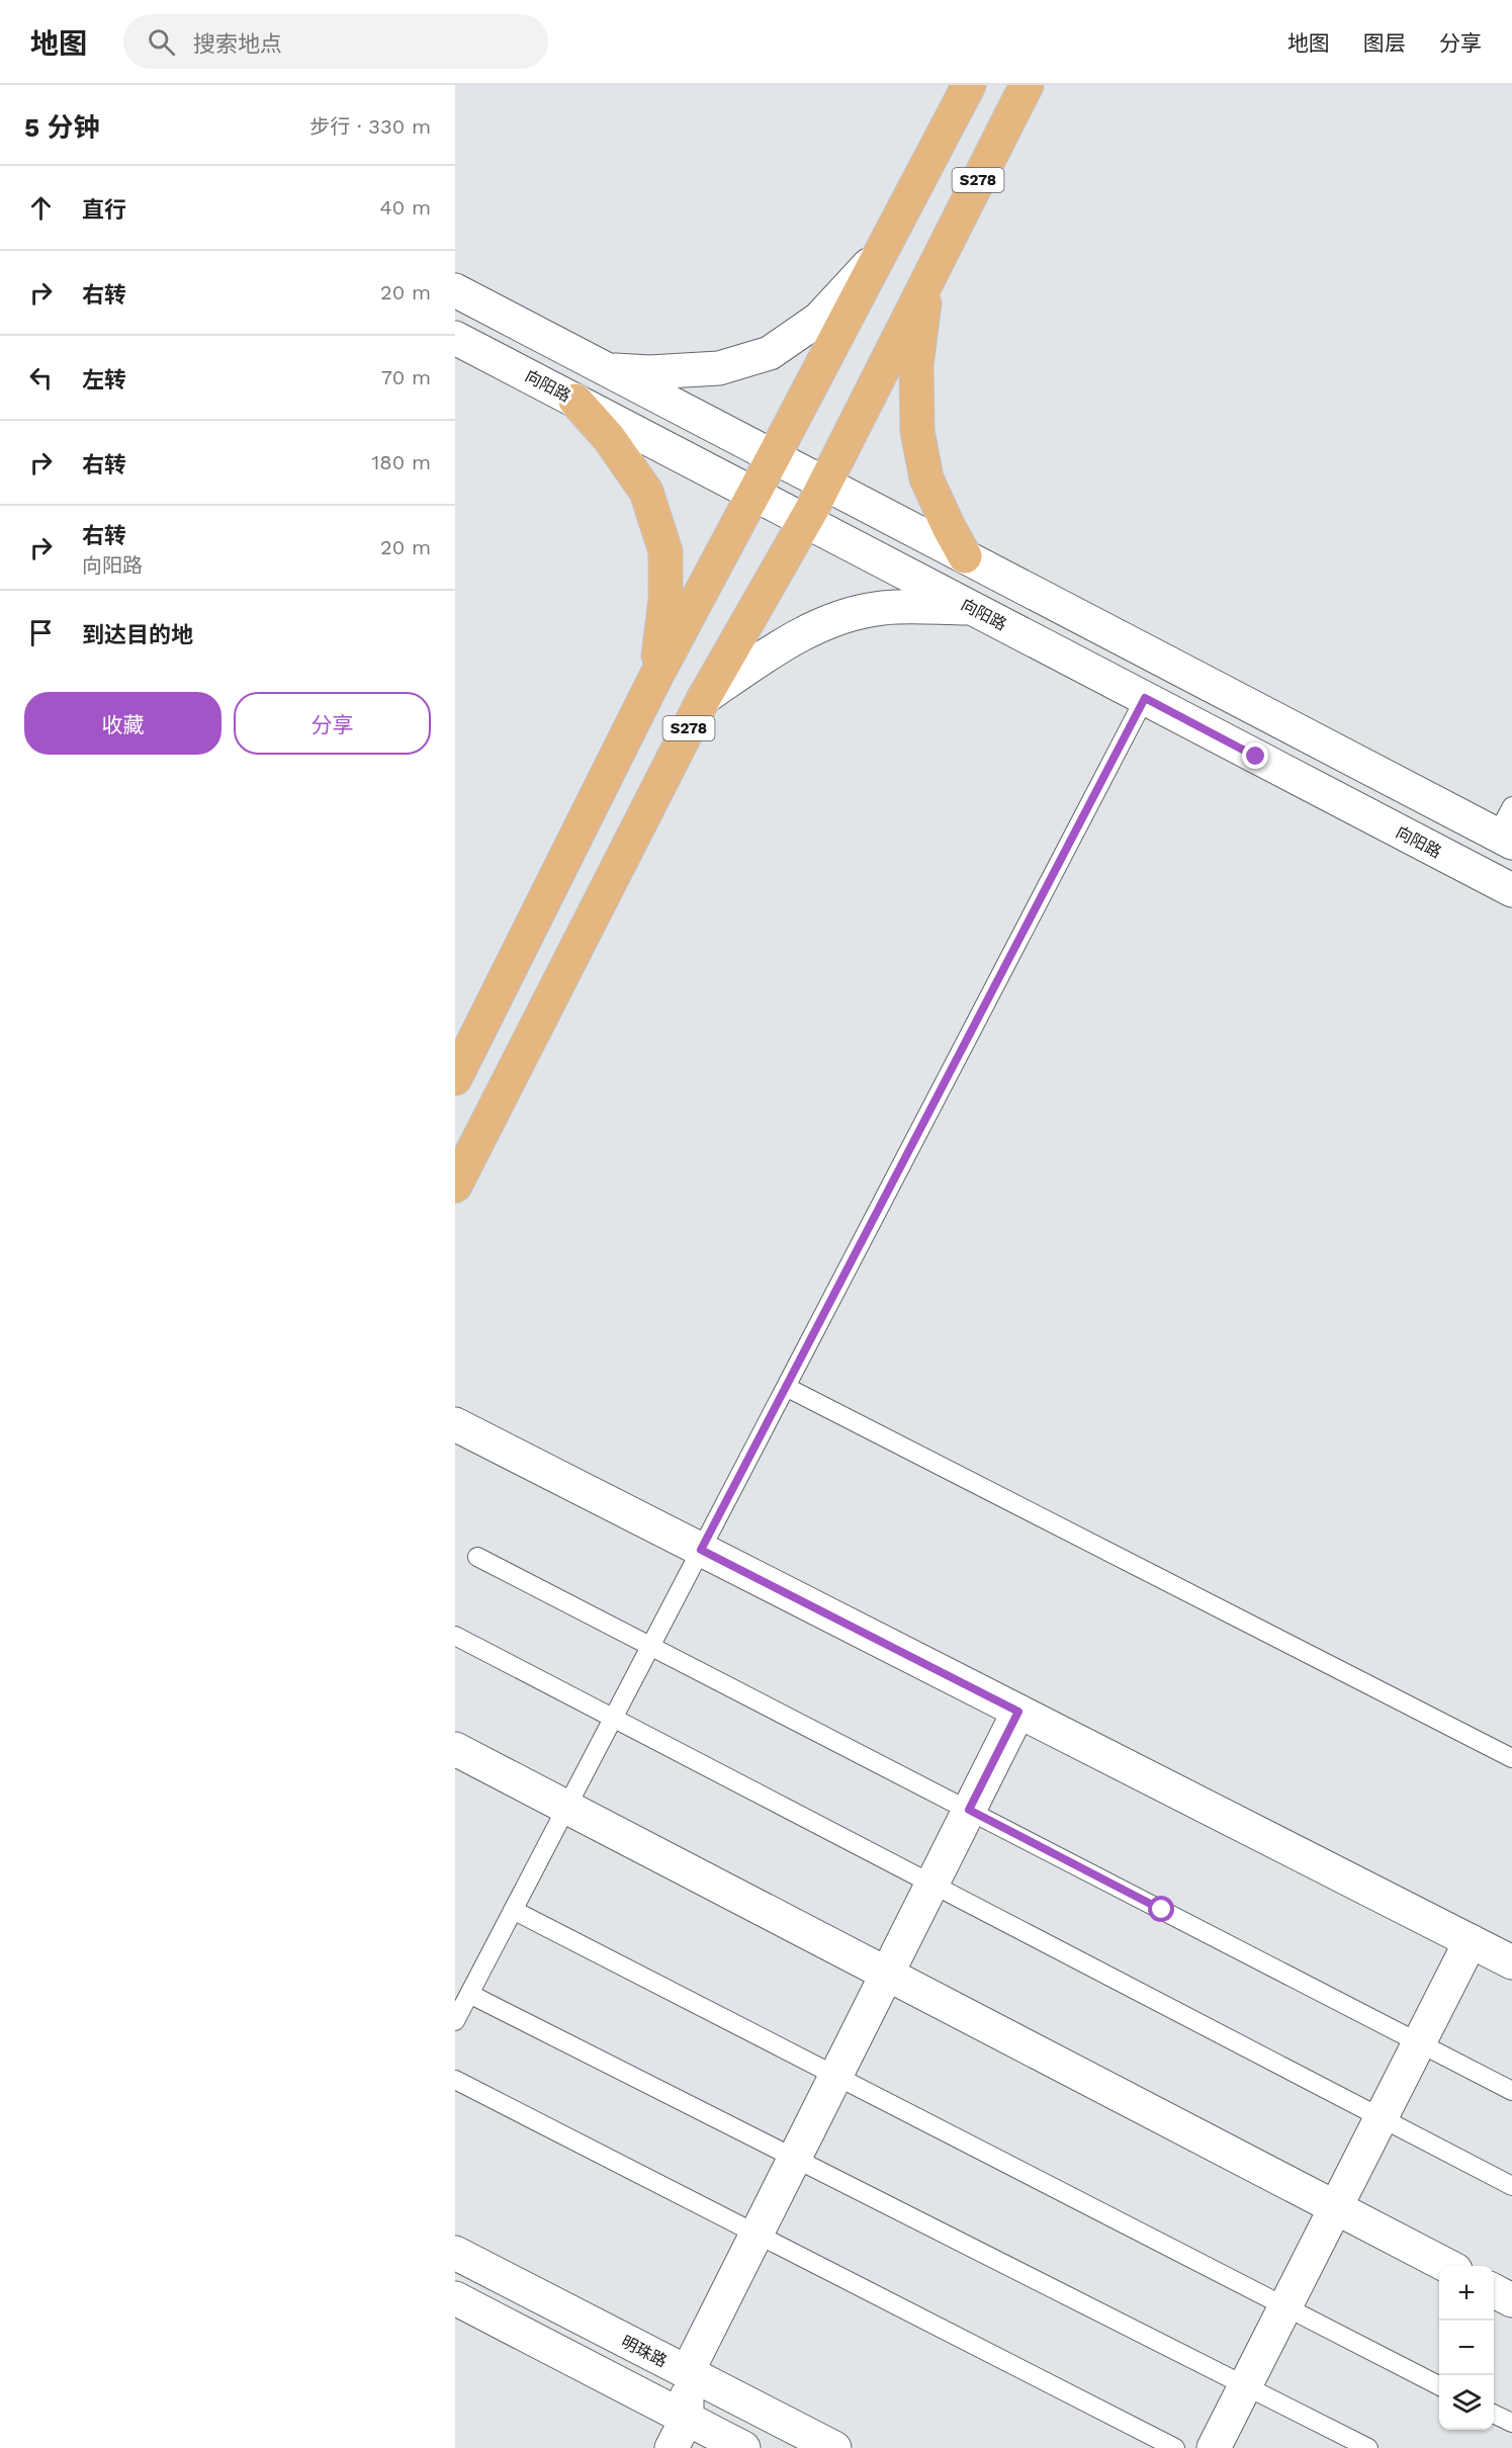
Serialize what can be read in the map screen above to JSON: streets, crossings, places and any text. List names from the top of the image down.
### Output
{
  "streets": {
    "main road": ["S278"],
    "street": ["向阳路", "明珠路"]
  },
  "crossings": [
    ["S278", "向阳路"]
  ],
  "page": {
    "header": "地图",
    "search": "搜索地点",
    "nav": ["地图", "图层", "分享"],
    "heading": ["5 分钟", "步行 · 330 m"],
    "list": [
      ["直行", "40 m"],
      ["右转", "20 m"],
      ["左转", "70 m"],
      ["右转", "180 m"],
      ["右转", "向阳路", "20 m"],
      "到达目的地"
    ],
    "buttons": ["收藏", "分享"],
    "map_buttons": ["+", "−"]
  }
}
